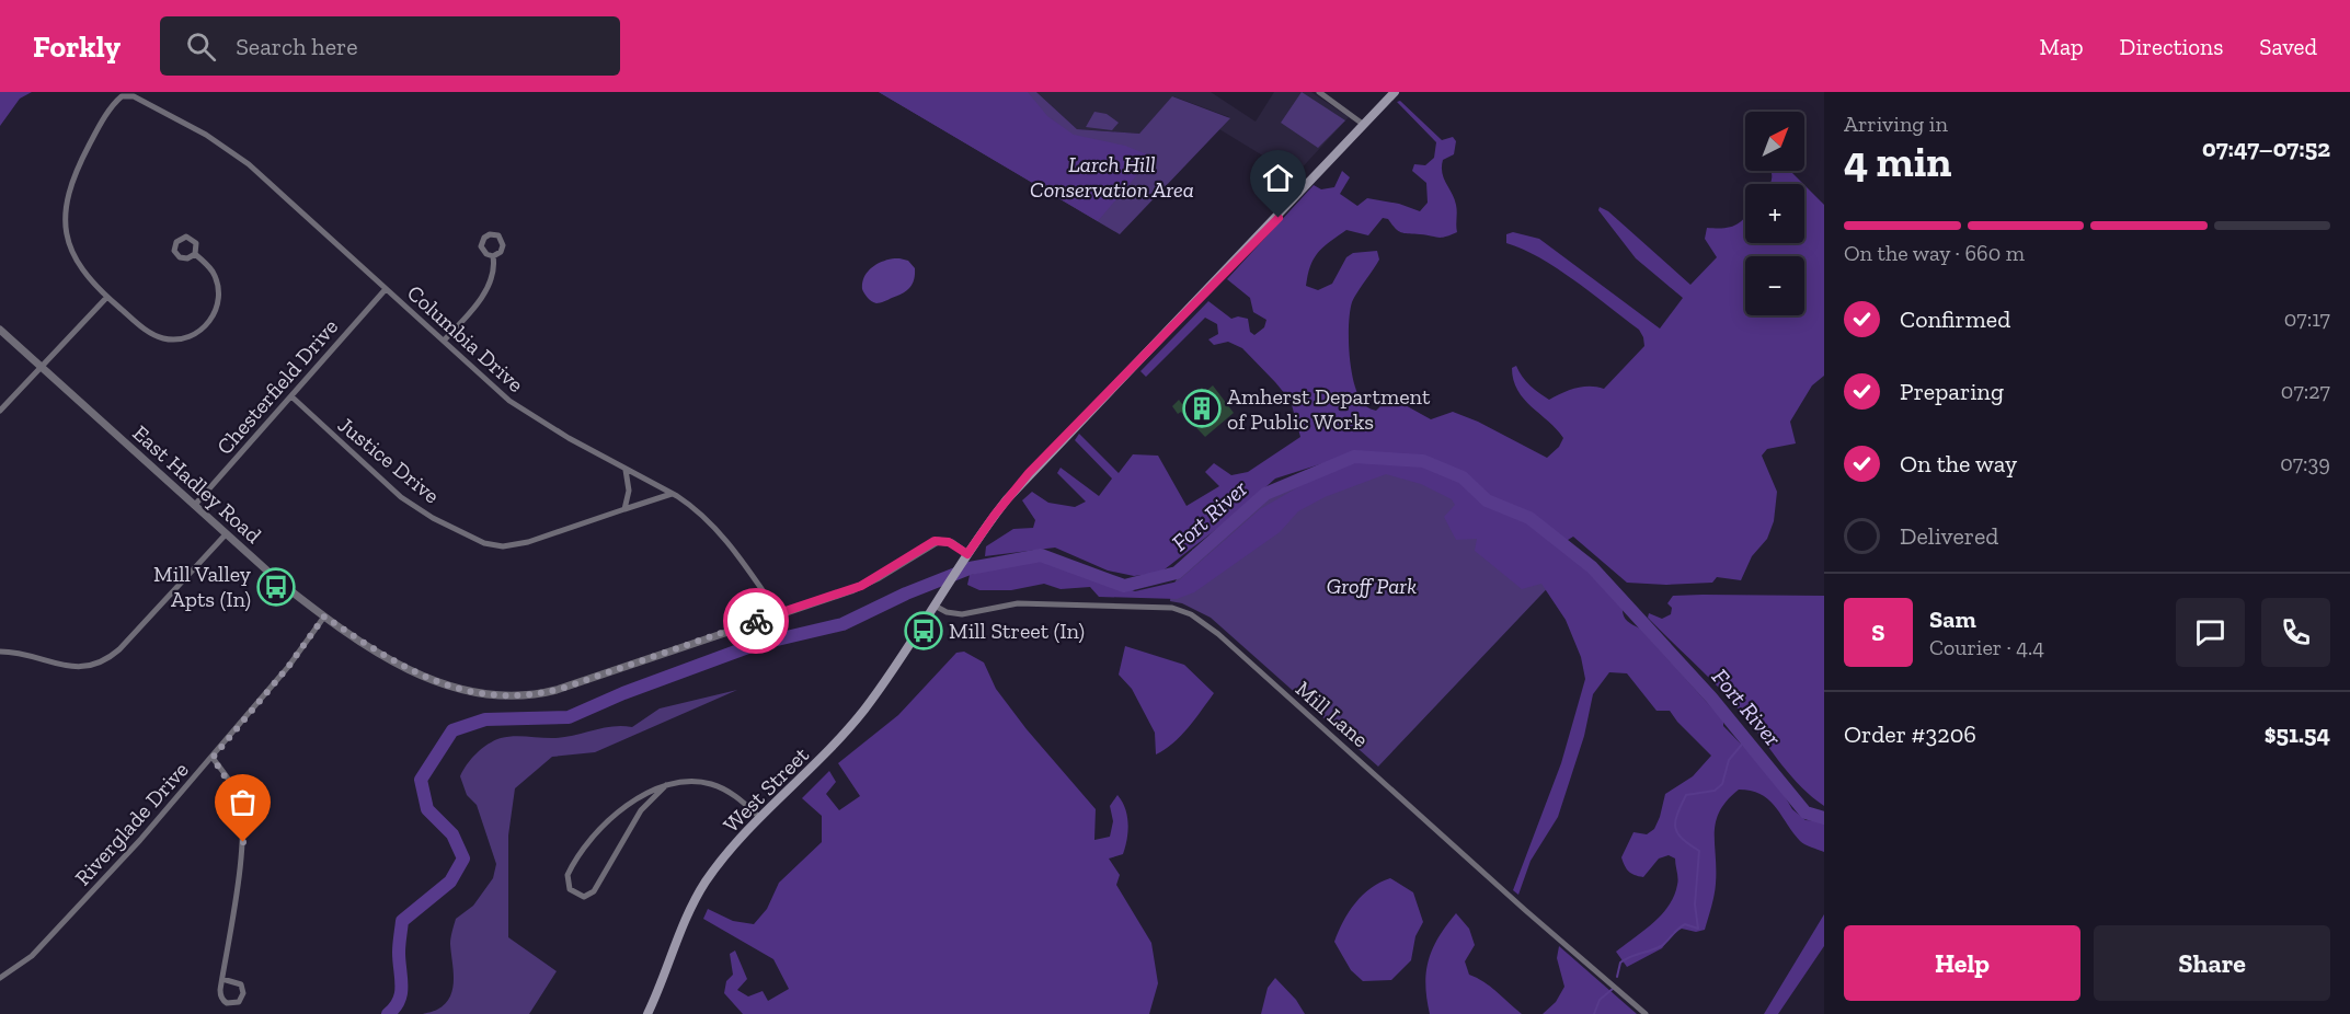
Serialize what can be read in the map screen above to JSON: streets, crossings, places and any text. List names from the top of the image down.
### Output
{
  "streets": {
    "main road": ["West Street"],
    "street": [
      "Columbia Drive",
      "Chesterfield Drive",
      "Justice Drive",
      "East Hadley Road",
      "Mill Lane",
      "Riverglade Drive"
    ]
  },
  "crossings": [
    ["Columbia Drive", "Chesterfield Drive"],
    ["Columbia Drive", "Justice Drive"],
    ["Columbia Drive", "East Hadley Road"],
    ["Chesterfield Drive", "Justice Drive"],
    ["Chesterfield Drive", "East Hadley Road"],
    ["East Hadley Road", "West Street"],
    ["East Hadley Road", "Riverglade Drive"],
    ["Mill Lane", "West Street"]
  ],
  "water": ["Fort River"],
  "parks": ["Larch Hill Conservation Area", "Groff Park"],
  "places": {
    "building": ["Amherst Department of Public Works"],
    "bus stop": ["Mill Valley Apts (In)", "Mill Street (In)"]
  },
  "north": "top right",
  "page": {
    "header": "Forkly",
    "search": "Search here",
    "nav": ["Map", "Directions", "Saved"],
    "heading": ["4 min", "Arriving in", "07:47–07:52"],
    "panel": [
      "Sam",
      "Courier · 4.4",
      "Order #3206",
      "$51.54"
    ],
    "map_buttons": ["+", "−"],
    "bar": "On the way · 660 m",
    "list": [
      ["Confirmed", "07:17"],
      ["Preparing", "07:27"],
      ["On the way", "07:39"],
      "Delivered"
    ],
    "round": "S",
    "buttons": ["Help", "Share"]
  }
}
